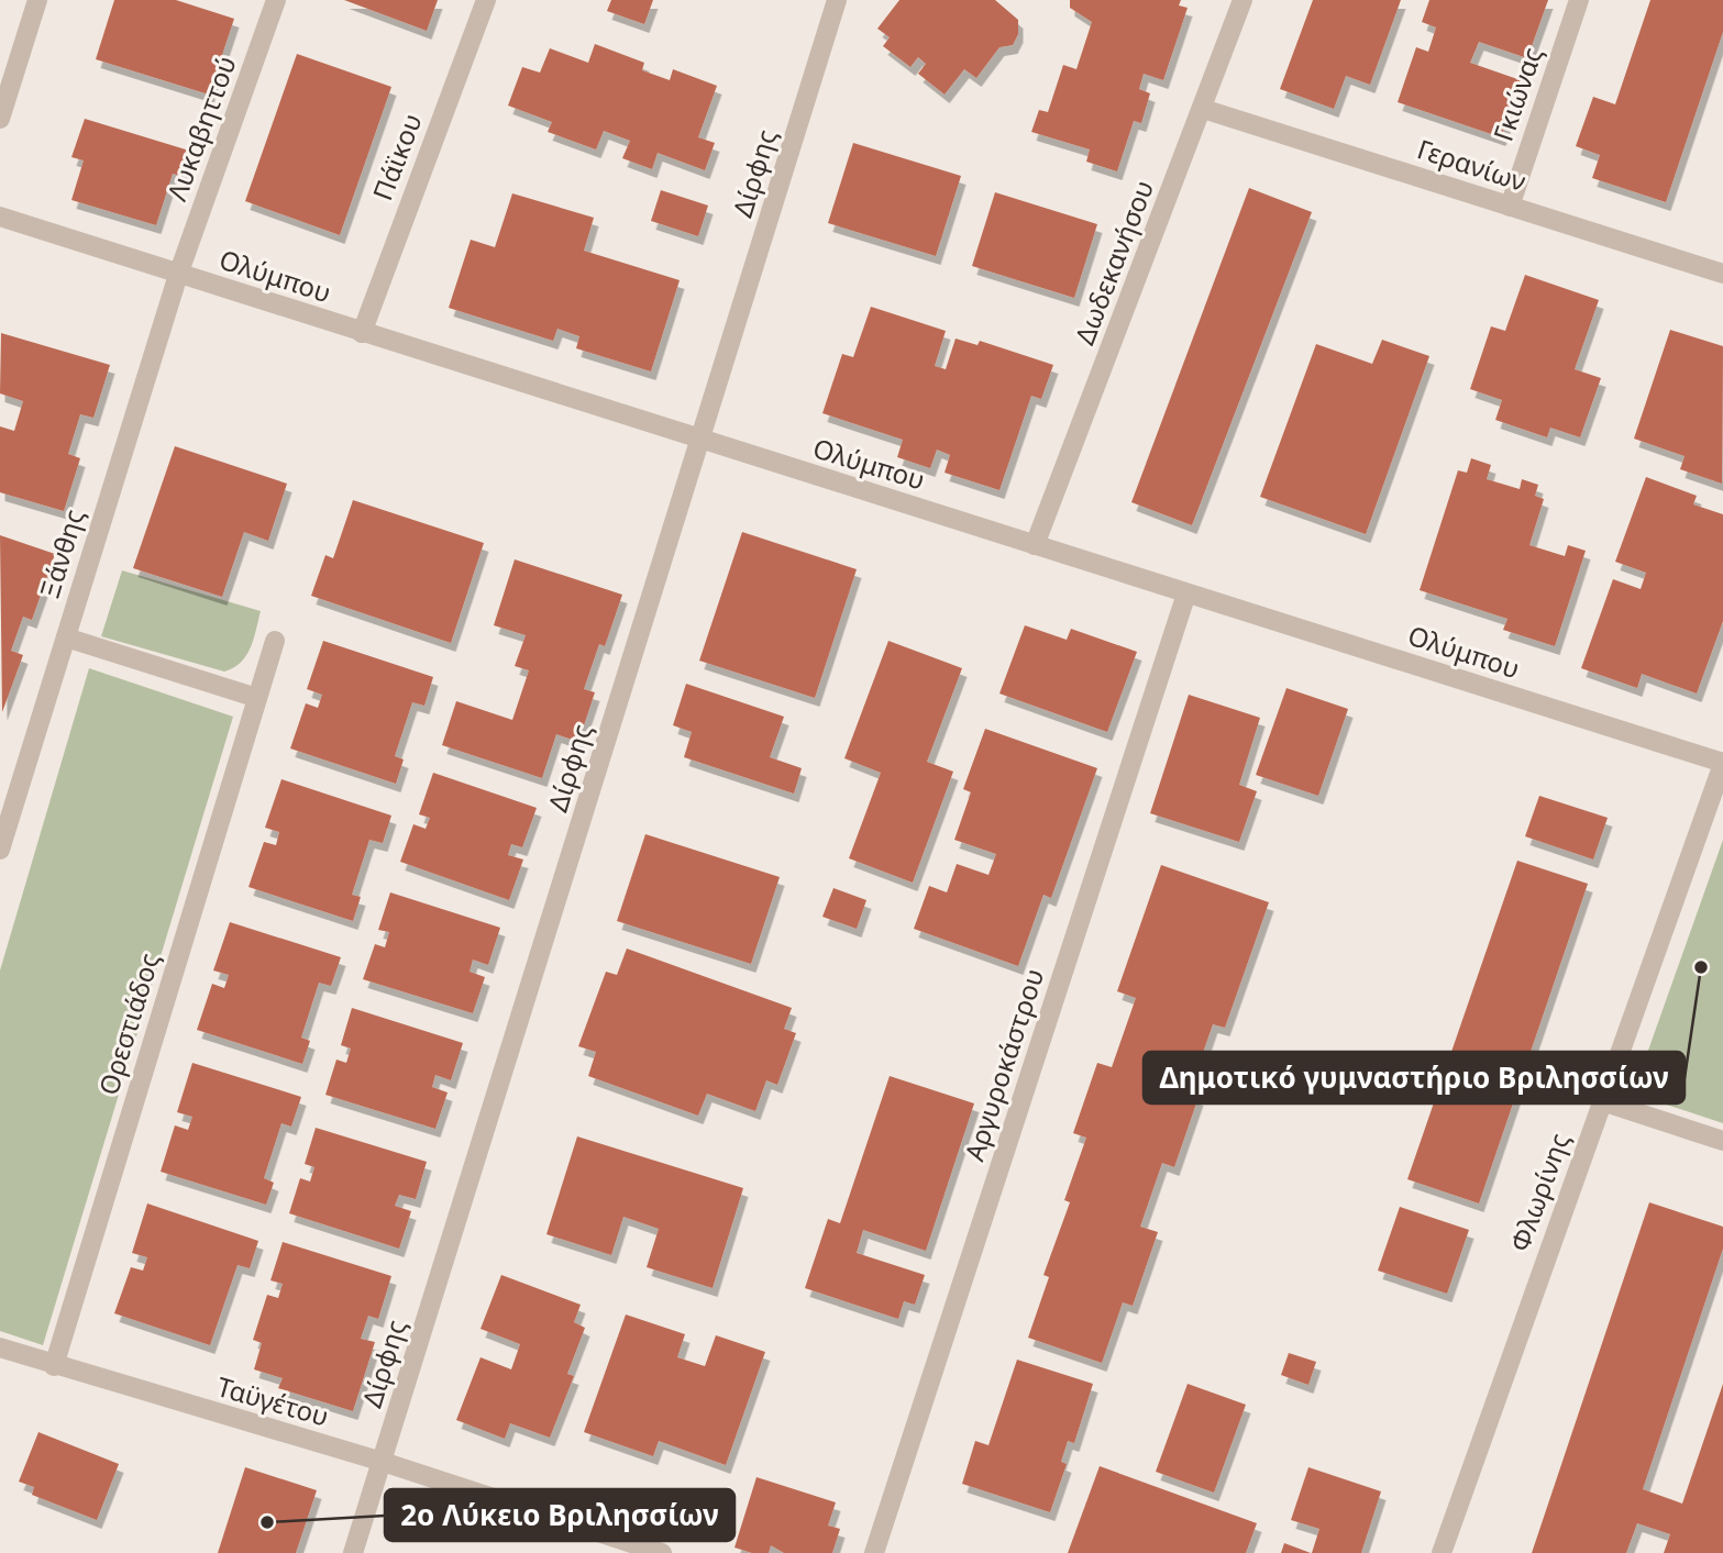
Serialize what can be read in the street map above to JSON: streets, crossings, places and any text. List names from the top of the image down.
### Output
{
  "streets": {
    "street": [
      "Γκιώνας",
      "Λυκαβηττού",
      "Πάϊκου",
      "Γερανίων",
      "Δίρφης",
      "Δωδεκανήσου",
      "Ολύμπου",
      "Ξάνθης",
      "Ορεστιάδος",
      "Αργυροκάστρου",
      "Φλωρίνης",
      "Ταϋγέτου"
    ]
  },
  "crossings": [
    ["Γκιώνας", "Γερανίων"],
    ["Λυκαβηττού", "Ολύμπου"],
    ["Λυκαβηττού", "Ξάνθης"],
    ["Πάϊκου", "Ολύμπου"],
    ["Γερανίων", "Δωδεκανήσου"],
    ["Δίρφης", "Ολύμπου"],
    ["Δίρφης", "Ταϋγέτου"],
    ["Δωδεκανήσου", "Ολύμπου"],
    ["Ολύμπου", "Ξάνθης"],
    ["Ολύμπου", "Αργυροκάστρου"],
    ["Ολύμπου", "Φλωρίνης"],
    ["Ορεστιάδος", "Ταϋγέτου"]
  ],
  "places": ["Δημοτικό γυμναστήριο Βριλησσίων", "2ο Λύκειο Βριλησσίων"]
}
